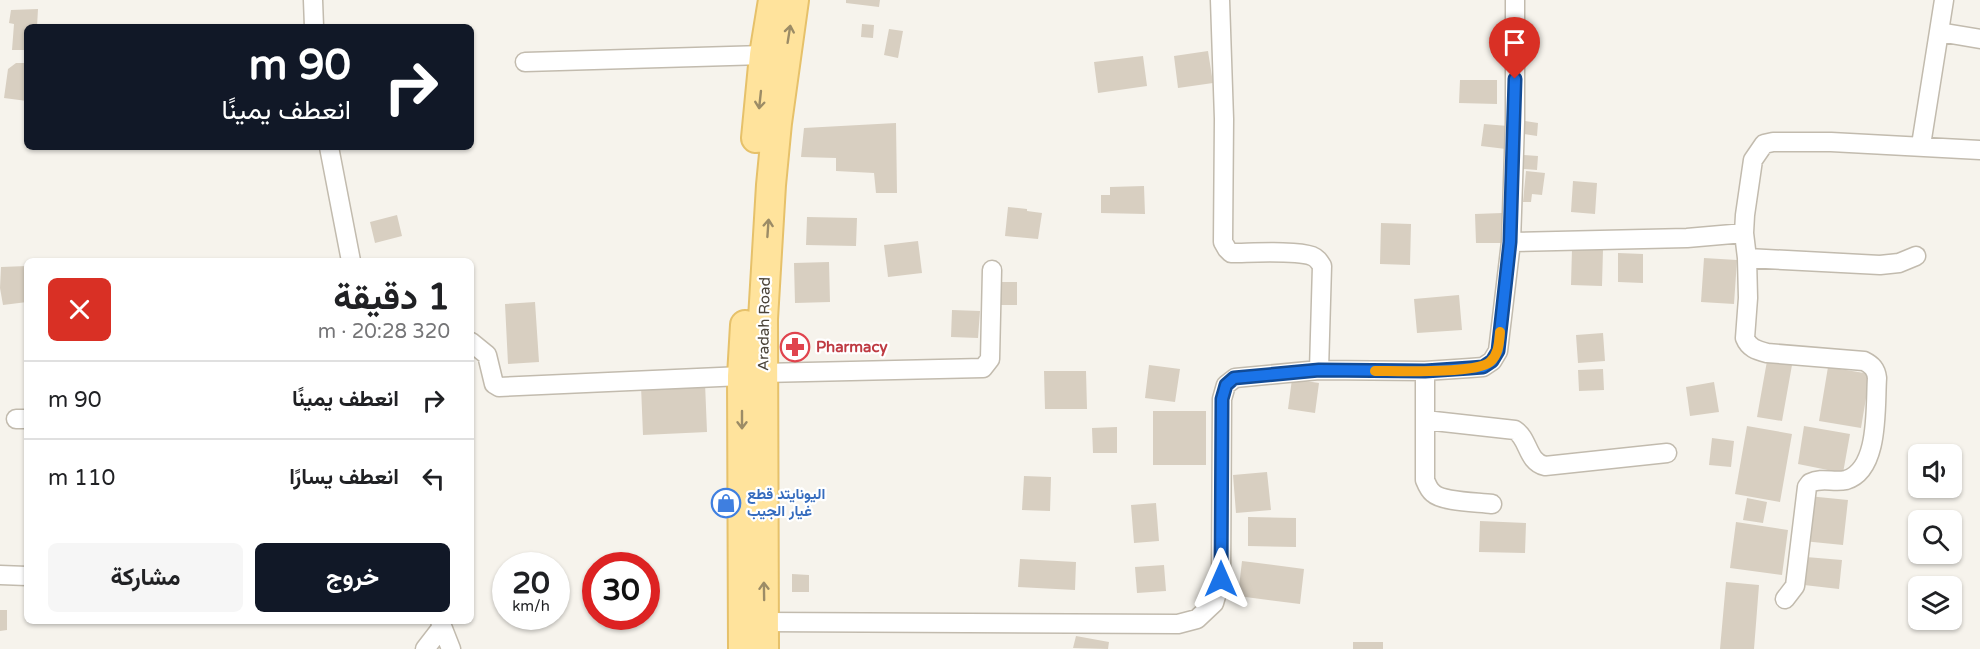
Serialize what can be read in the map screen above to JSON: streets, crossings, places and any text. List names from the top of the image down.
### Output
{
  "streets": {
    "main road": ["Aradah Road"]
  },
  "places": {
    "pharmacy": ["Pharmacy"],
    "shop": ["اليونايتد قطع غيار الجيب"]
  },
  "page": {
    "turn": ["90 m", "انعطف يمينًا"],
    "heading": ["1 دقيقة", "320 m · 20:28"],
    "list": [
      {
        "name": "انعطف يمينًا",
        "value": "90 m"
      },
      {
        "name": "انعطف يسارًا",
        "value": "110 m"
      }
    ],
    "buttons": ["خروج", "مشاركة"],
    "speed": "20 km/h",
    "limit": "30"
  }
}
